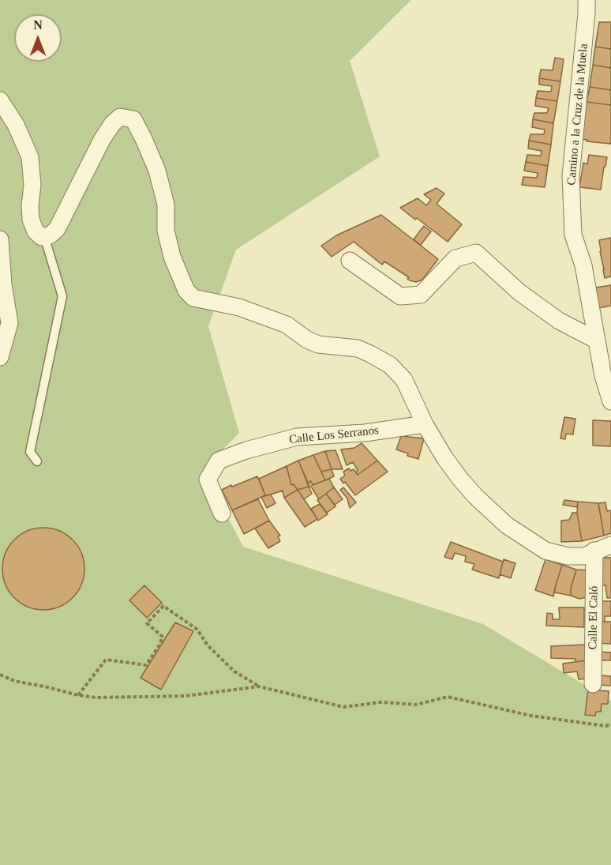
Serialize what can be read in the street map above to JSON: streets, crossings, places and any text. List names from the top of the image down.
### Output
{
  "streets": {
    "street": ["Camino a la Cruz de la Muela", "Calle Los Serranos", "Calle El Caló"]
  },
  "north": "top"
}
